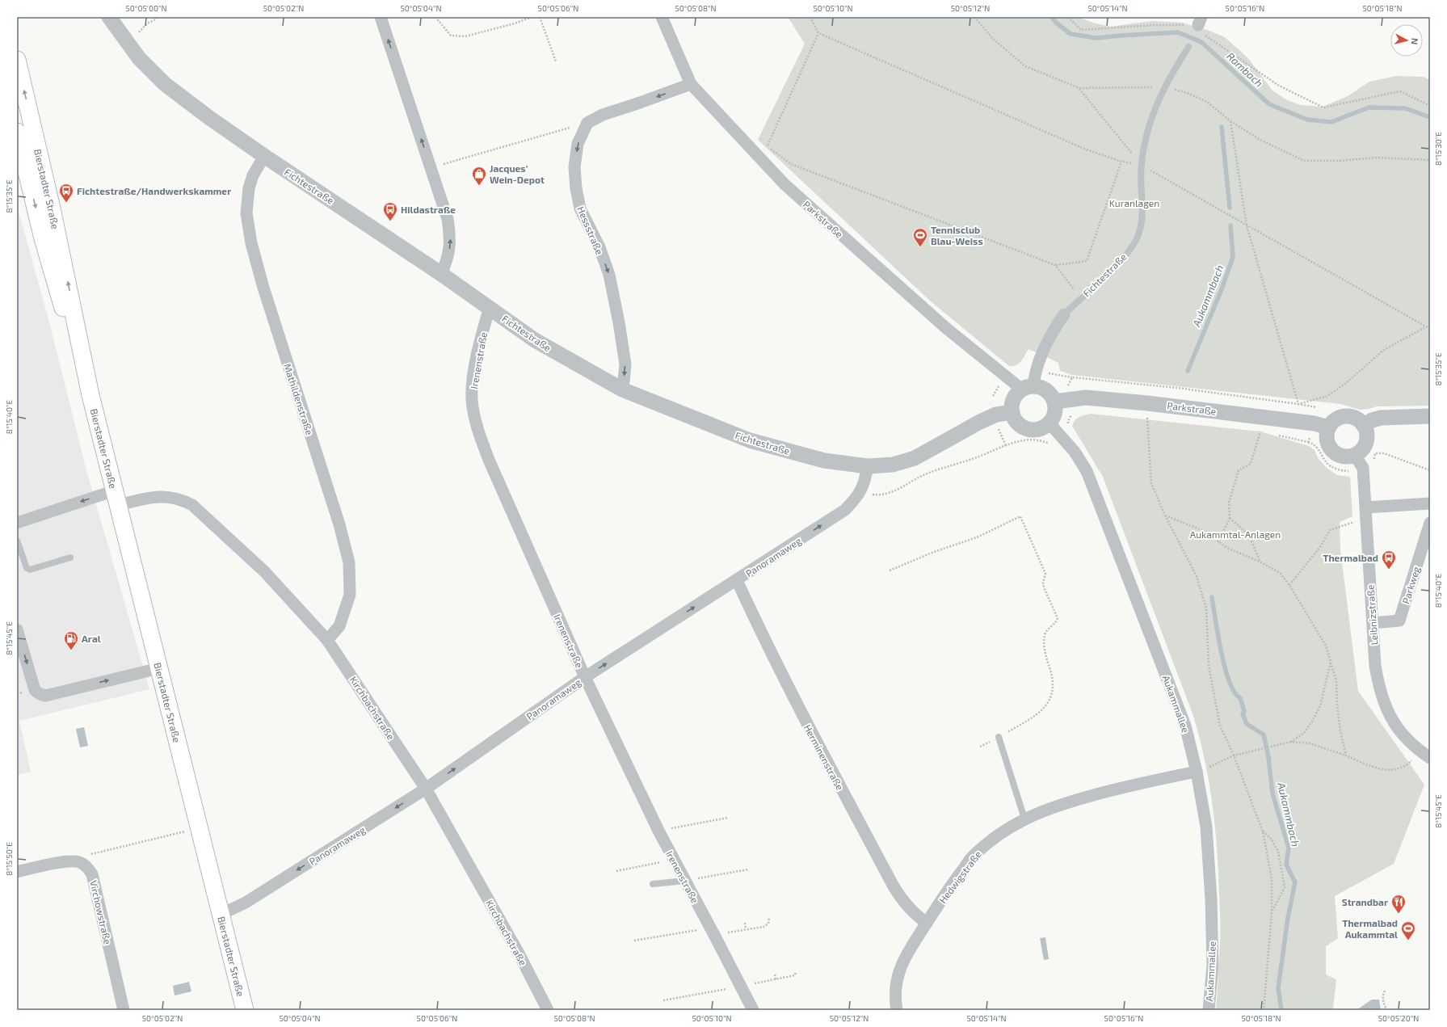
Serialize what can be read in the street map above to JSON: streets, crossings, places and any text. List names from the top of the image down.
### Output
{
  "streets": {
    "main road": ["Bierstadter Straße"],
    "street": [
      "Fichtestraße",
      "Parkstraße",
      "Hessstraße",
      "Irenenstraße",
      "Mathildenstraße",
      "Panoramaweg",
      "Parkweg",
      "Leibnizstraße",
      "Aukammallee",
      "Kirchbachstraße",
      "Herminenstraße",
      "Hedwigstraße",
      "Virchowstraße"
    ]
  },
  "crossings": [
    ["Fichtestraße", "Parkstraße"],
    ["Fichtestraße", "Hessstraße"],
    ["Fichtestraße", "Irenenstraße"],
    ["Fichtestraße", "Mathildenstraße"],
    ["Fichtestraße", "Panoramaweg"],
    ["Fichtestraße", "Aukammallee"],
    ["Bierstadter Straße", "Panoramaweg"],
    ["Bierstadter Straße", "Kirchbachstraße"],
    ["Parkstraße", "Leibnizstraße"],
    ["Parkstraße", "Aukammallee"],
    ["Irenenstraße", "Panoramaweg"],
    ["Mathildenstraße", "Kirchbachstraße"],
    ["Panoramaweg", "Kirchbachstraße"],
    ["Panoramaweg", "Herminenstraße"],
    ["Parkweg", "Leibnizstraße"],
    ["Aukammallee", "Hedwigstraße"],
    ["Herminenstraße", "Hedwigstraße"]
  ],
  "one_way": ["Hessstraße"],
  "water": ["Rambach", "Aukammbach"],
  "parks": ["Kuranlagen", "Aukammtal-Anlagen"],
  "places": {
    "shop": ["Jacques’ Wein-Depot"],
    "bus stop": ["Fichtestraße/Handwerkskammer", "Hildastraße", "Thermalbad"],
    "sports": ["Tennisclub Blau-Weiss", "Thermalbad Aukammtal"],
    "fuel station": ["Aral"],
    "restaurant": ["Strandbar"]
  },
  "north": "right",
  "coordinates": [
    "50°05'00\"N",
    "50°05'02\"N",
    "50°05'04\"N",
    "50°05'06\"N",
    "50°05'08\"N",
    "50°05'10\"N",
    "50°05'12\"N",
    "50°05'14\"N",
    "50°05'16\"N",
    "50°05'18\"N",
    "8°15'30\"E",
    "8°15'35\"E",
    "8°15'40\"E",
    "8°15'45\"E",
    "8°15'50\"E",
    "50°05'20\"N"
  ]
}
